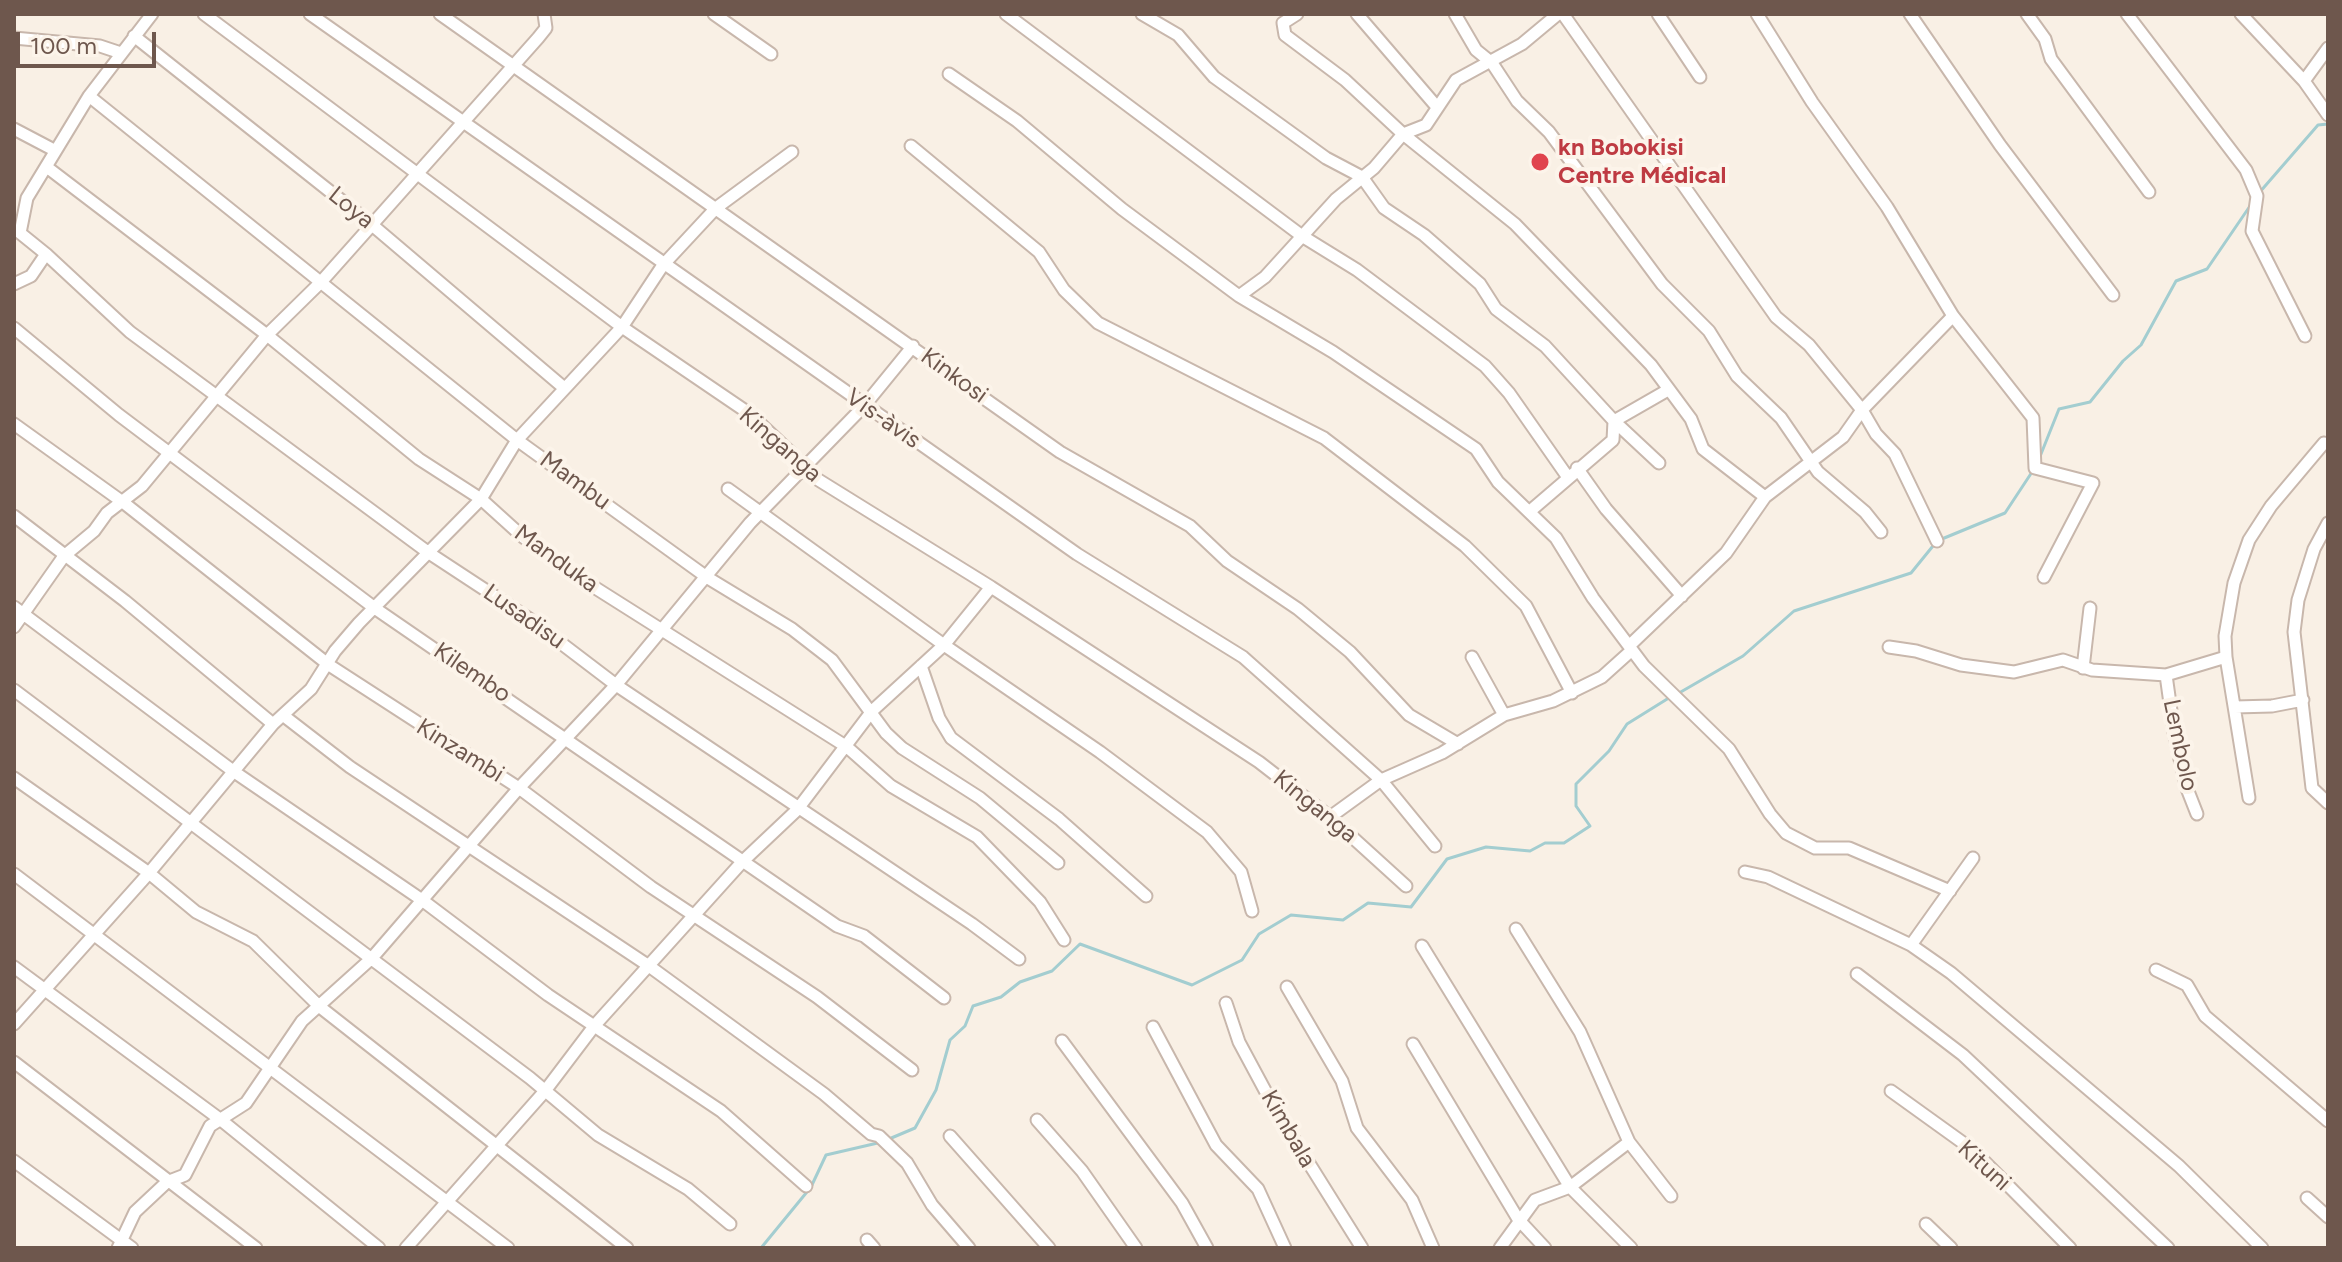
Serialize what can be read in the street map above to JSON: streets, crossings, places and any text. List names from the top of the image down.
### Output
{
  "streets": {
    "street": [
      "Loya",
      "Kinkosi",
      "Vis-àvis",
      "Kinganga",
      "Mambu",
      "Manduka",
      "Lusadisu",
      "Kilembo",
      "Lembolo",
      "Kinzambi",
      "Kimbala",
      "Kituni"
    ]
  },
  "places": ["kn Bobokisi Centre Médical"],
  "scale_bar": "100 m"
}
